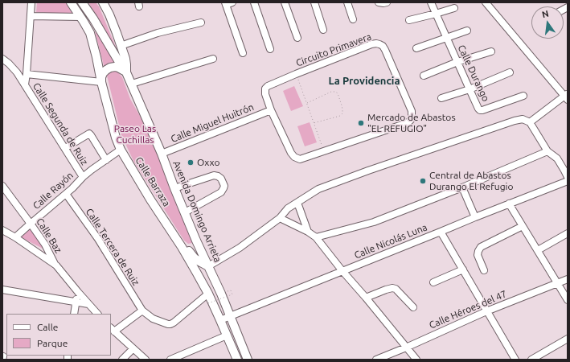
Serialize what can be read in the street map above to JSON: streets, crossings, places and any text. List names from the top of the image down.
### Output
{
  "streets": {
    "main road": ["Calle Barraza", "Avenida Domingo Arrieta"],
    "street": [
      "Circuito Primavera",
      "Calle Durango",
      "Calle Miguel Huitrón",
      "Calle Segunda de Ruiz",
      "Calle Rayón",
      "Calle Baz",
      "Calle Nicolás Luna",
      "Calle Tercera de Ruiz",
      "Calle Héroes del 47"
    ]
  },
  "crossings": [
    ["Circuito Primavera", "Calle Miguel Huitrón"],
    ["Calle Miguel Huitrón", "Avenida Domingo Arrieta"],
    ["Calle Segunda de Ruiz", "Calle Rayón"],
    ["Calle Barraza", "Calle Rayón"],
    ["Calle Barraza", "Calle Nicolás Luna"],
    ["Calle Rayón", "Calle Baz"],
    ["Calle Rayón", "Calle Tercera de Ruiz"],
    ["Avenida Domingo Arrieta", "Calle Nicolás Luna"]
  ],
  "districts": ["La Providencia"],
  "parks": ["Paseo Las Cuchillas"],
  "places": ["Mercado de Abastos \"EL REFUGIO\"", "Oxxo", "Central de Abastos Durango El Refugio"],
  "legend": ["Calle", "Parque"],
  "north": "top"
}
